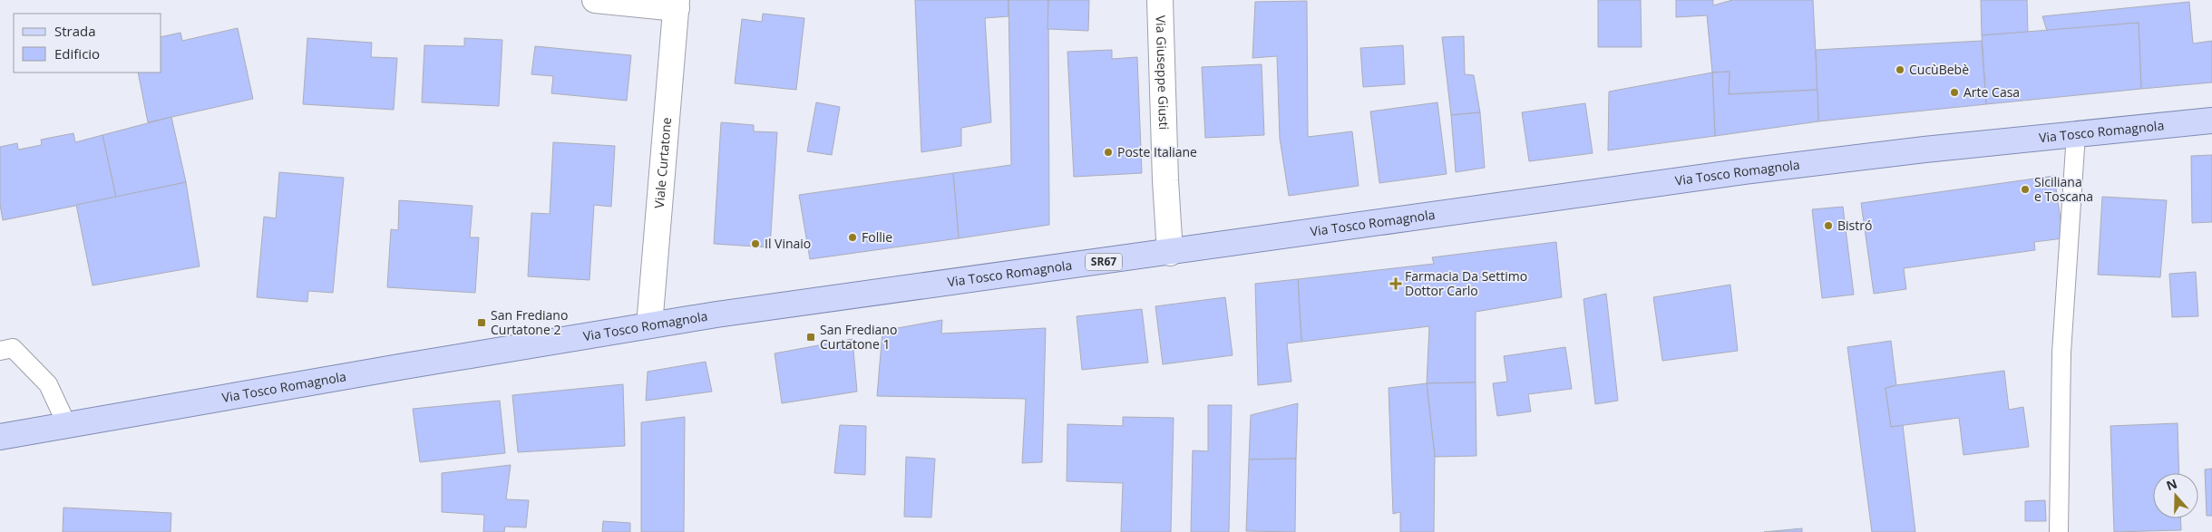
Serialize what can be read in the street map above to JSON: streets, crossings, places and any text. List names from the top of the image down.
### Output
{
  "streets": {
    "main road": ["Via Tosco Romagnola", "SR67"],
    "street": ["Via Giuseppe Giusti", "Viale Curtatone"]
  },
  "crossings": [
    ["Via Giuseppe Giusti", "Via Tosco Romagnola"],
    ["Via Tosco Romagnola", "Viale Curtatone"]
  ],
  "places": {
    "other": [
      "CucùBebè",
      "Arte Casa",
      "Poste Italiane",
      "Siciliana e Toscana",
      "Bistró",
      "Follie",
      "Il Vinaio"
    ],
    "health": ["Farmacia Da Settimo Dottor Carlo"],
    "transit": ["San Frediano Curtatone 2", "San Frediano Curtatone 1"]
  },
  "legend": ["Strada", "Edificio"],
  "north": "top"
}
